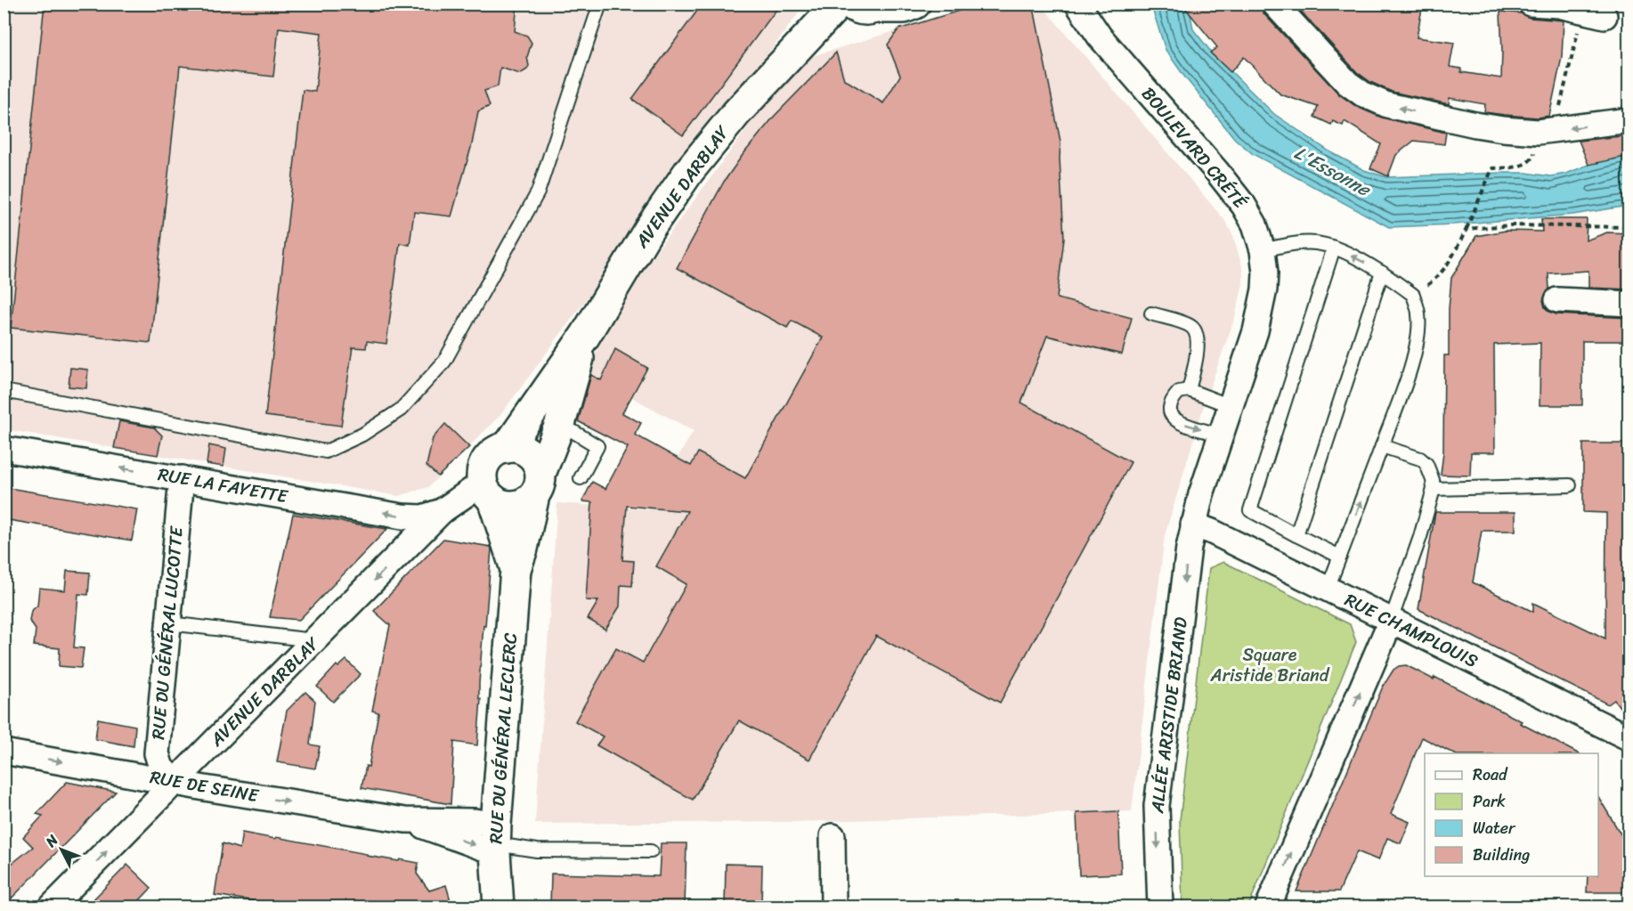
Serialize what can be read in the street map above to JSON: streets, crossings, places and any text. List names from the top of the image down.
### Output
{
  "streets": {
    "main road": ["AVENUE DARBLAY", "RUE DU GÉNÉRAL LECLERC"],
    "street": [
      "BOULEVARD CRÉTÉ",
      "RUE LA FAYETTE",
      "RUE CHAMPLOUIS",
      "RUE DU GÉNÉRAL LUCOTTE",
      "ALLÉE ARISTIDE BRIAND",
      "RUE DE SEINE"
    ]
  },
  "crossings": [
    ["BOULEVARD CRÉTÉ", "RUE CHAMPLOUIS"],
    ["BOULEVARD CRÉTÉ", "ALLÉE ARISTIDE BRIAND"],
    ["AVENUE DARBLAY", "RUE LA FAYETTE"],
    ["AVENUE DARBLAY", "RUE DU GÉNÉRAL LUCOTTE"],
    ["AVENUE DARBLAY", "RUE DU GÉNÉRAL LECLERC"],
    ["AVENUE DARBLAY", "RUE DE SEINE"],
    ["RUE LA FAYETTE", "RUE DU GÉNÉRAL LUCOTTE"],
    ["RUE CHAMPLOUIS", "ALLÉE ARISTIDE BRIAND"],
    ["RUE DU GÉNÉRAL LUCOTTE", "RUE DE SEINE"],
    ["RUE DU GÉNÉRAL LECLERC", "RUE DE SEINE"]
  ],
  "one_way": ["RUE LA FAYETTE", "RUE DE SEINE"],
  "water": ["L'Essonne"],
  "parks": ["Square Aristide Briand"],
  "legend": [
    "Road",
    "Park",
    "Water",
    "Building"
  ],
  "north": "top left"
}
